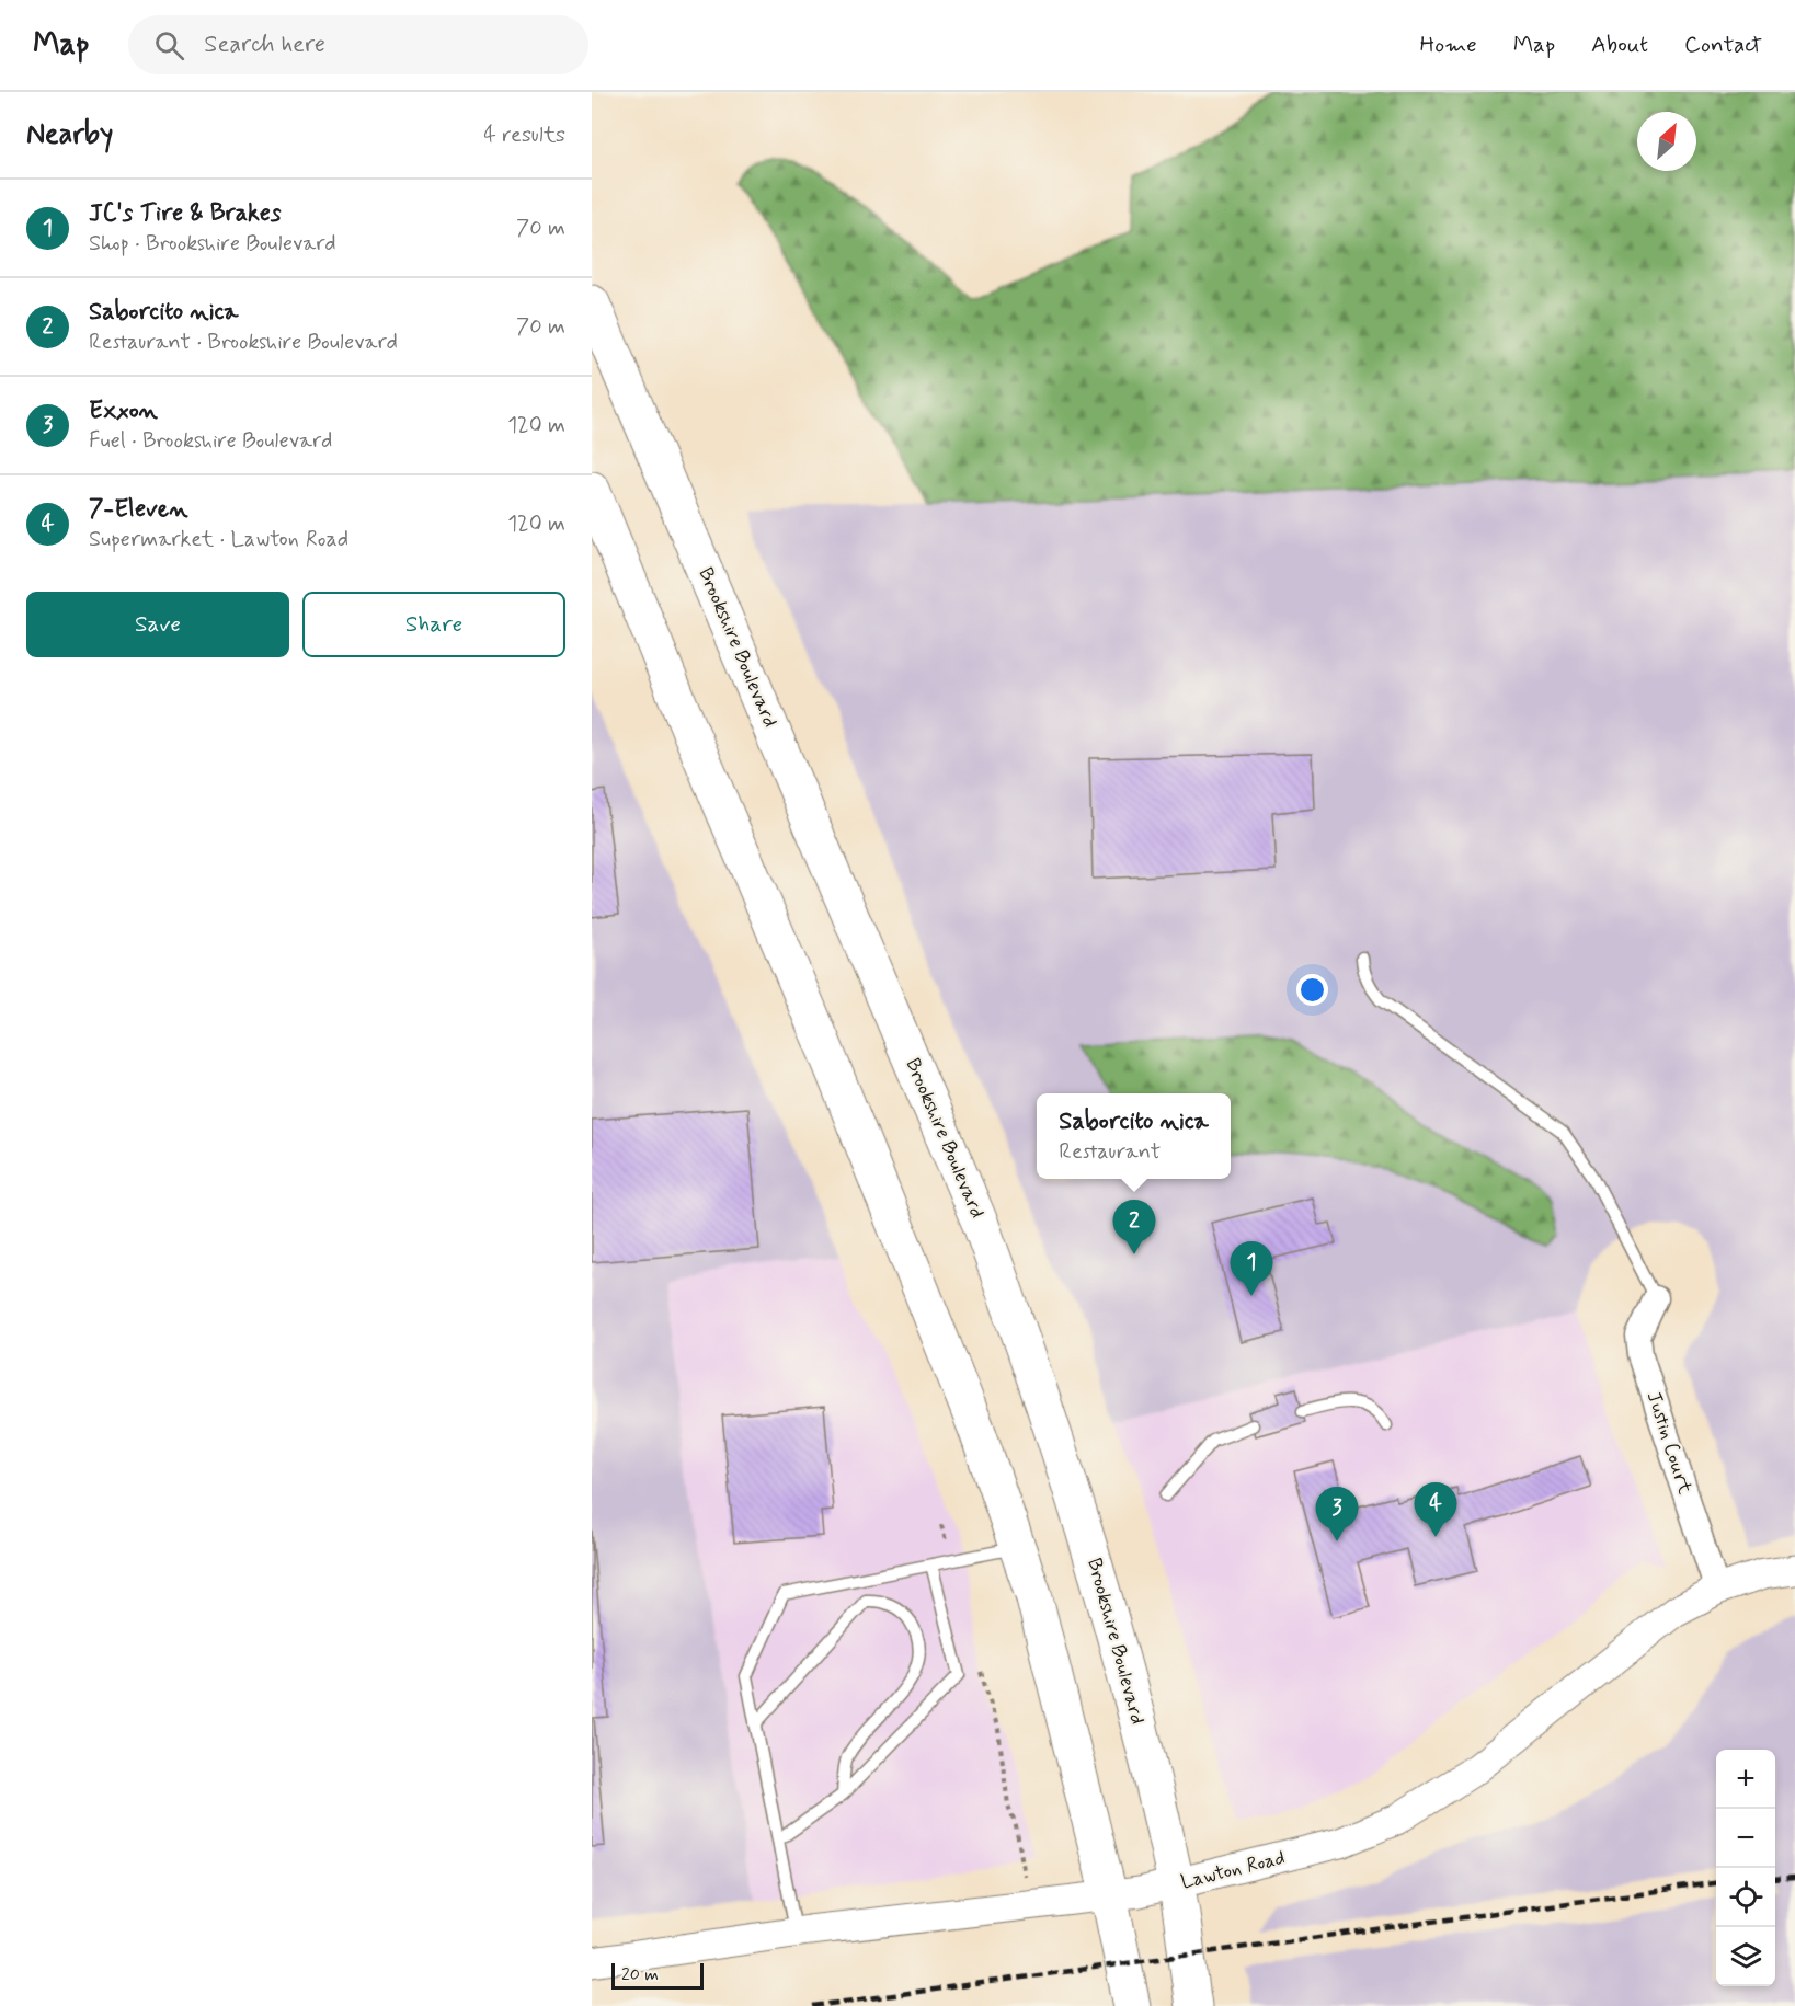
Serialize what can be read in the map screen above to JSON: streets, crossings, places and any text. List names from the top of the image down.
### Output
{
  "streets": {
    "highway": ["Brookshire Boulevard"],
    "street": ["Justin Court", "Lawton Road"]
  },
  "crossings": [
    ["Brookshire Boulevard", "Lawton Road"],
    ["Justin Court", "Lawton Road"]
  ],
  "scale_bar": "20 m",
  "north": "top right",
  "page": {
    "header": "Map",
    "search": "Search here",
    "nav": [
      "Home",
      "Map",
      "About",
      "Contact"
    ],
    "heading": ["Nearby", "4 results"],
    "list": [
      {
        "mark": "1",
        "name": "JC's Tire & Brakes",
        "note": "Shop · Brookshire Boulevard",
        "value": "70 m"
      },
      {
        "mark": "2",
        "name": "Saborcito nica",
        "note": "Restaurant · Brookshire Boulevard",
        "value": "70 m"
      },
      {
        "mark": "3",
        "name": "Exxon",
        "note": "Fuel · Brookshire Boulevard",
        "value": "120 m"
      },
      {
        "mark": "4",
        "name": "7-Eleven",
        "note": "Supermarket · Lawton Road",
        "value": "120 m"
      }
    ],
    "buttons": ["Save", "Share"],
    "popup": ["Saborcito nica", "Restaurant"],
    "pins": [
      "2",
      "1",
      "4",
      "3"
    ],
    "map_buttons": ["+", "−"],
    "scale": "20 m"
  }
}
